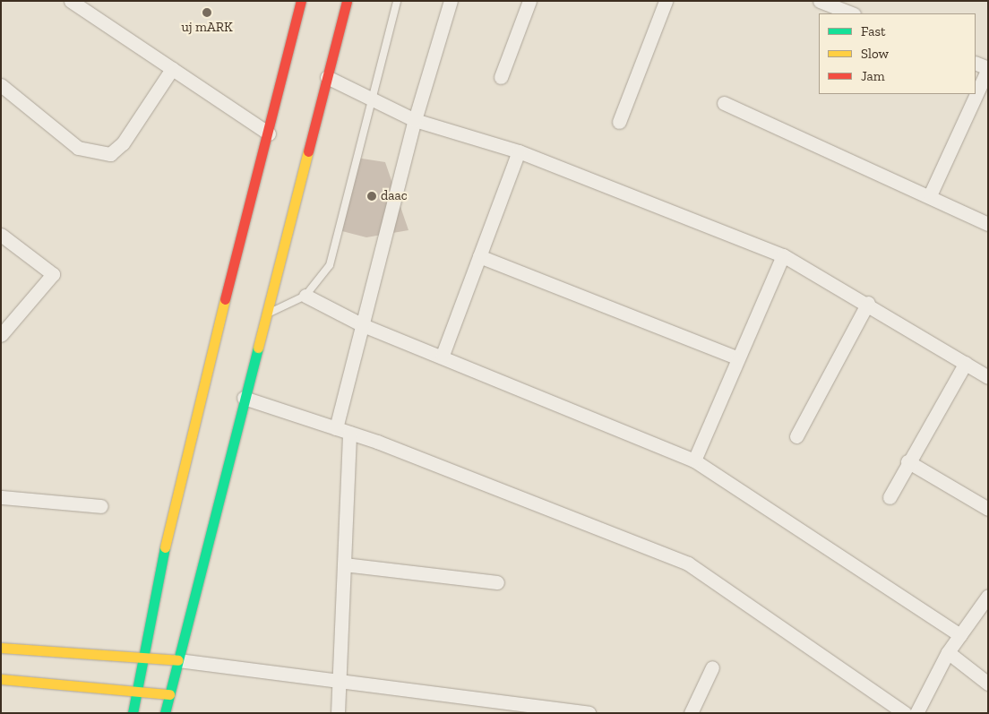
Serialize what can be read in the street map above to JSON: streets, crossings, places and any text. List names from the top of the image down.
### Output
{
  "places": ["uj mARK", "daac"],
  "legend": ["Fast", "Slow", "Jam"]
}
